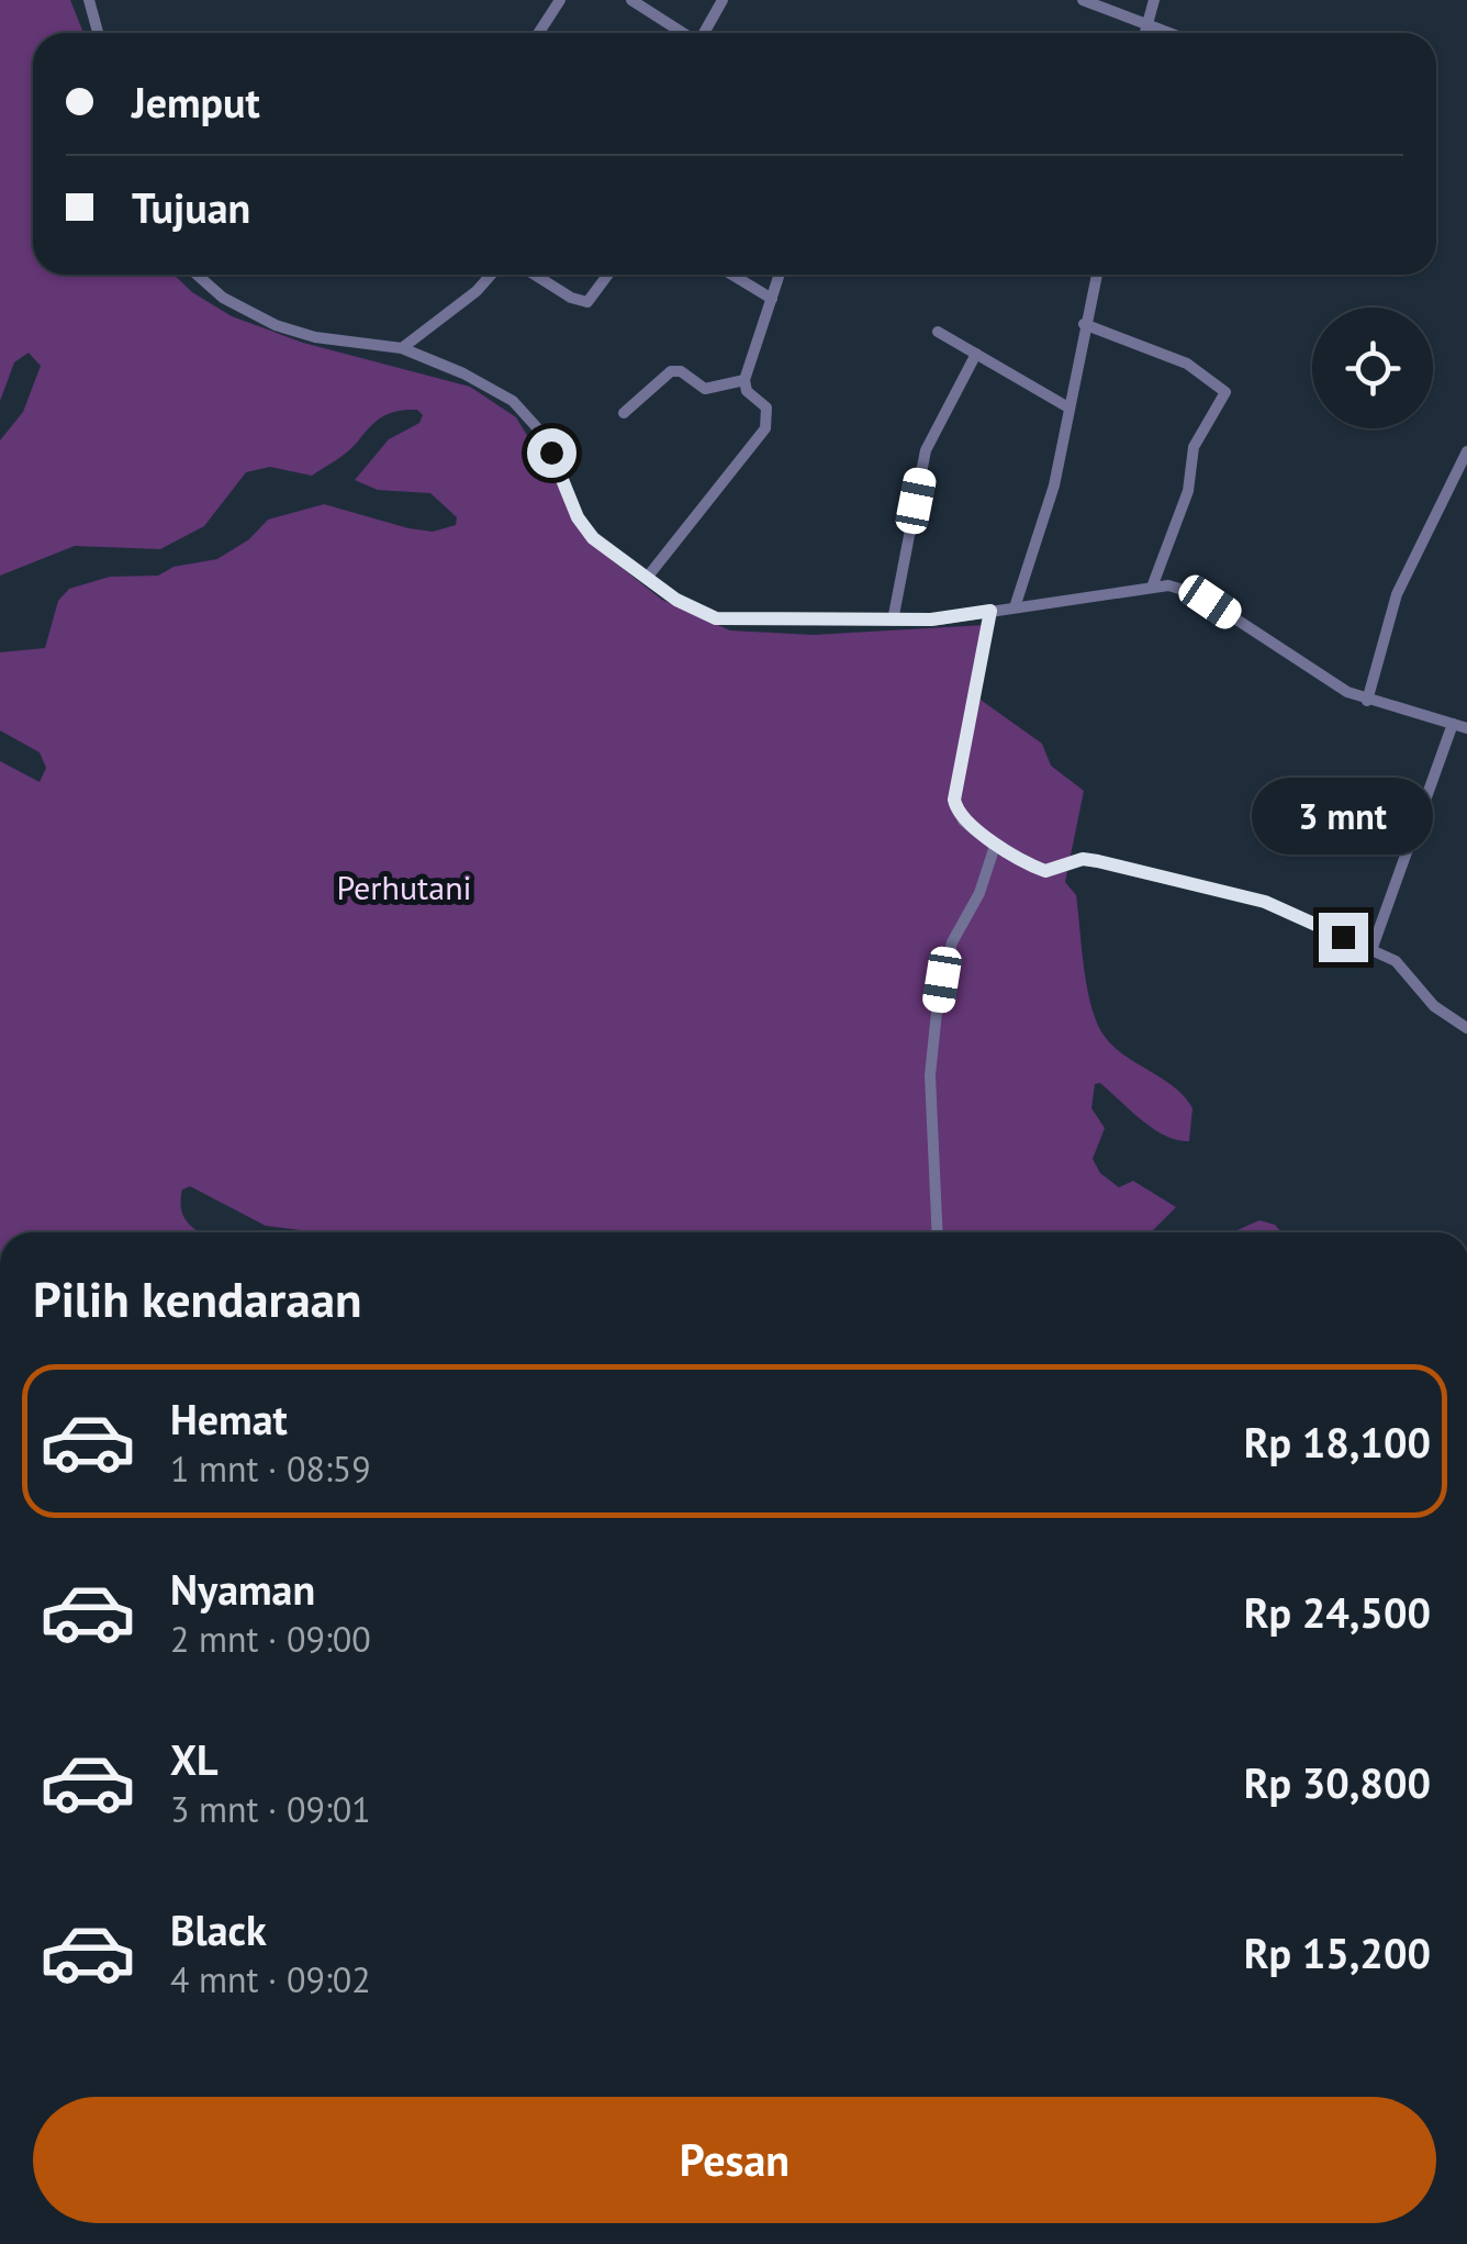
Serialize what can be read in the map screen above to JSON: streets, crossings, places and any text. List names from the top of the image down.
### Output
{
  "parks": ["Perhutani"],
  "page": {
    "banner": ["Jemput", "Tujuan"],
    "bubble": "3 mnt",
    "heading": "Pilih kendaraan",
    "list": [
      {
        "name": "Hemat",
        "note": "1 mnt · 08:59",
        "value": "Rp 18,100"
      },
      {
        "name": "Nyaman",
        "note": "2 mnt · 09:00",
        "value": "Rp 24,500"
      },
      {
        "name": "XL",
        "note": "3 mnt · 09:01",
        "value": "Rp 30,800"
      },
      {
        "name": "Black",
        "note": "4 mnt · 09:02",
        "value": "Rp 15,200"
      }
    ],
    "buttons": "Pesan"
  }
}
